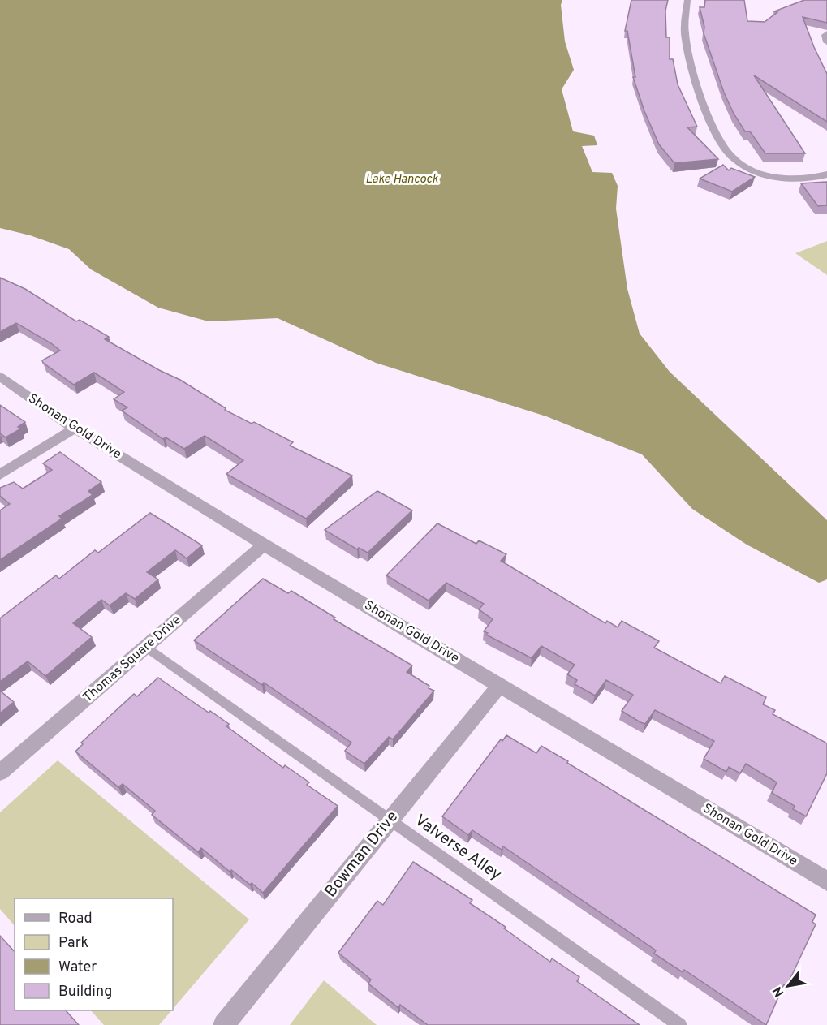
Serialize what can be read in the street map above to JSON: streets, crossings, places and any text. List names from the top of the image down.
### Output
{
  "streets": {
    "street": ["Shonan Gold Drive", "Thomas Square Drive", "Bowman Drive"],
    "lane": ["Valverse Alley"]
  },
  "crossings": [
    ["Shonan Gold Drive", "Thomas Square Drive"],
    ["Shonan Gold Drive", "Bowman Drive"],
    ["Thomas Square Drive", "Valverse Alley"],
    ["Valverse Alley", "Bowman Drive"]
  ],
  "water": ["Lake Hancock"],
  "legend": [
    "Road",
    "Park",
    "Water",
    "Building"
  ],
  "north": "bottom left"
}
